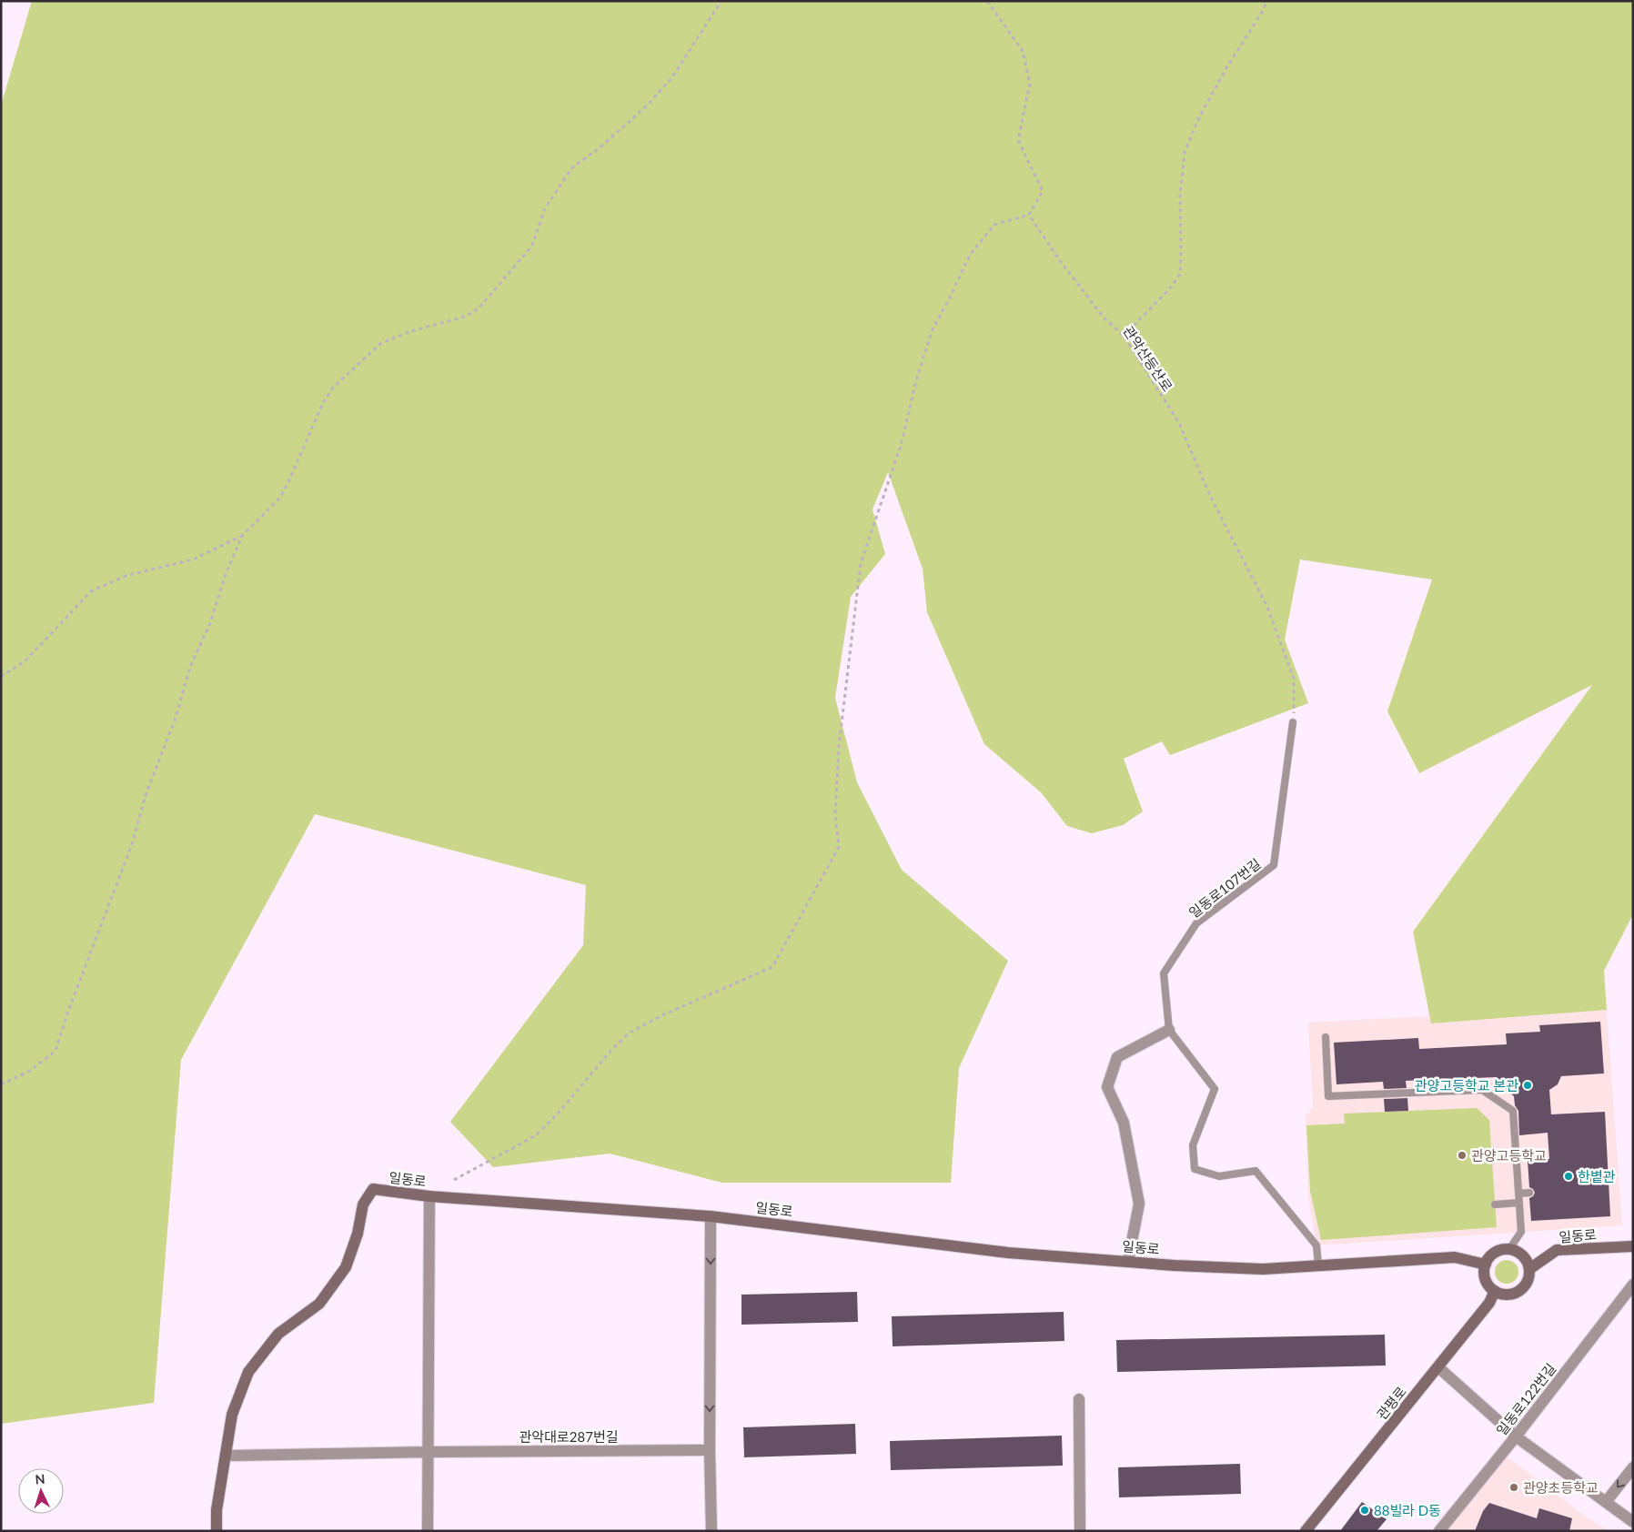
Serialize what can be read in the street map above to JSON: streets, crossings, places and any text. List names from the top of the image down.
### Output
{
  "streets": {
    "street": [
      "일동로",
      "일동로122번길",
      "관평로",
      "관악대로287번길"
    ],
    "lane": ["일동로107번길"],
    "path": ["관악산등산로"]
  },
  "crossings": [
    ["관악산등산로", "일동로107번길"],
    ["일동로", "관평로"]
  ],
  "places": [
    "관양고등학교 본관",
    "관양고등학교",
    "한볕관",
    "관양초등학교",
    "88빌라 D동"
  ],
  "north": "top"
}
